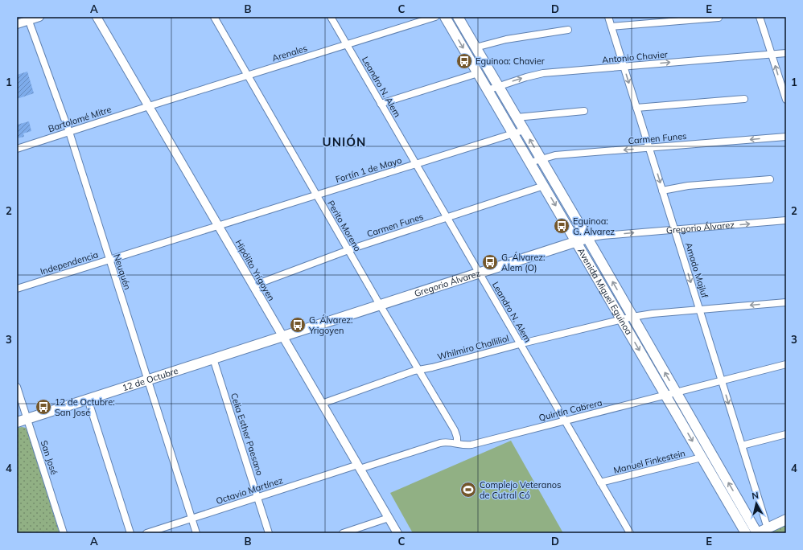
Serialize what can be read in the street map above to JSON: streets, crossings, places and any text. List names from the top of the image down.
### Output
{
  "streets": {
    "main road": ["Gregorio Álvarez", "Avenida Miguel Eguinoa", "12 de Octubre"],
    "street": [
      "Arenales",
      "Antonio Chavier",
      "Leandro N. Alem",
      "Bartolomé Mitre",
      "Carmen Funes",
      "Fortín 1 de Mayo",
      "Perito Moreno",
      "Independencia",
      "Hipólito Yrigoyen",
      "Amado Majluf",
      "Neuquén",
      "Whilmiro Challiliol",
      "Quintín Cabrera",
      "Celia Esther Paesano",
      "San José",
      "Manuel Finkestein",
      "Octavio Martínez"
    ]
  },
  "crossings": [
    ["Arenales", "Leandro N. Alem"],
    ["Arenales", "Bartolomé Mitre"],
    ["Arenales", "Perito Moreno"],
    ["Arenales", "Hipólito Yrigoyen"],
    ["Antonio Chavier", "Amado Majluf"],
    ["Antonio Chavier", "Avenida Miguel Eguinoa"],
    ["Leandro N. Alem", "Carmen Funes"],
    ["Leandro N. Alem", "Fortín 1 de Mayo"],
    ["Leandro N. Alem", "Gregorio Álvarez"],
    ["Leandro N. Alem", "Whilmiro Challiliol"],
    ["Leandro N. Alem", "Quintín Cabrera"],
    ["Leandro N. Alem", "Manuel Finkestein"],
    ["Bartolomé Mitre", "Hipólito Yrigoyen"],
    ["Bartolomé Mitre", "Neuquén"],
    ["Carmen Funes", "Perito Moreno"],
    ["Carmen Funes", "Hipólito Yrigoyen"],
    ["Carmen Funes", "Amado Majluf"],
    ["Carmen Funes", "Avenida Miguel Eguinoa"],
    ["Fortín 1 de Mayo", "Perito Moreno"],
    ["Fortín 1 de Mayo", "Independencia"],
    ["Fortín 1 de Mayo", "Hipólito Yrigoyen"],
    ["Fortín 1 de Mayo", "Avenida Miguel Eguinoa"],
    ["Perito Moreno", "Gregorio Álvarez"],
    ["Perito Moreno", "Whilmiro Challiliol"],
    ["Perito Moreno", "Quintín Cabrera"],
    ["Gregorio Álvarez", "Hipólito Yrigoyen"],
    ["Gregorio Álvarez", "Amado Majluf"],
    ["Gregorio Álvarez", "Avenida Miguel Eguinoa"],
    ["Gregorio Álvarez", "12 de Octubre"],
    ["Independencia", "Hipólito Yrigoyen"],
    ["Independencia", "Neuquén"],
    ["Hipólito Yrigoyen", "Whilmiro Challiliol"],
    ["Hipólito Yrigoyen", "12 de Octubre"],
    ["Hipólito Yrigoyen", "Quintín Cabrera"],
    ["Hipólito Yrigoyen", "Octavio Martínez"],
    ["Amado Majluf", "Whilmiro Challiliol"],
    ["Amado Majluf", "Quintín Cabrera"],
    ["Neuquén", "12 de Octubre"],
    ["Neuquén", "Octavio Martínez"],
    ["Avenida Miguel Eguinoa", "Whilmiro Challiliol"],
    ["Avenida Miguel Eguinoa", "Quintín Cabrera"],
    ["Avenida Miguel Eguinoa", "Manuel Finkestein"],
    ["12 de Octubre", "Celia Esther Paesano"],
    ["12 de Octubre", "San José"],
    ["Quintín Cabrera", "Octavio Martínez"],
    ["Celia Esther Paesano", "Octavio Martínez"]
  ],
  "one_way": ["Amado Majluf"],
  "districts": ["UNIÓN"],
  "places": {
    "bus stop": [
      "Eguinoa: Chavier",
      "Eguinoa: G. Álvarez",
      "G. Álvarez: Alem (O)",
      "G. Álvarez: Yrigoyen",
      "12 de Octubre: San José"
    ],
    "sports": ["Complejo Veteranos de Cutral Có"]
  },
  "north": "top",
  "grid": {
    "columns": [
      "A",
      "B",
      "C",
      "D",
      "E"
    ],
    "rows": [
      "1",
      "2",
      "3",
      "4"
    ]
  }
}
